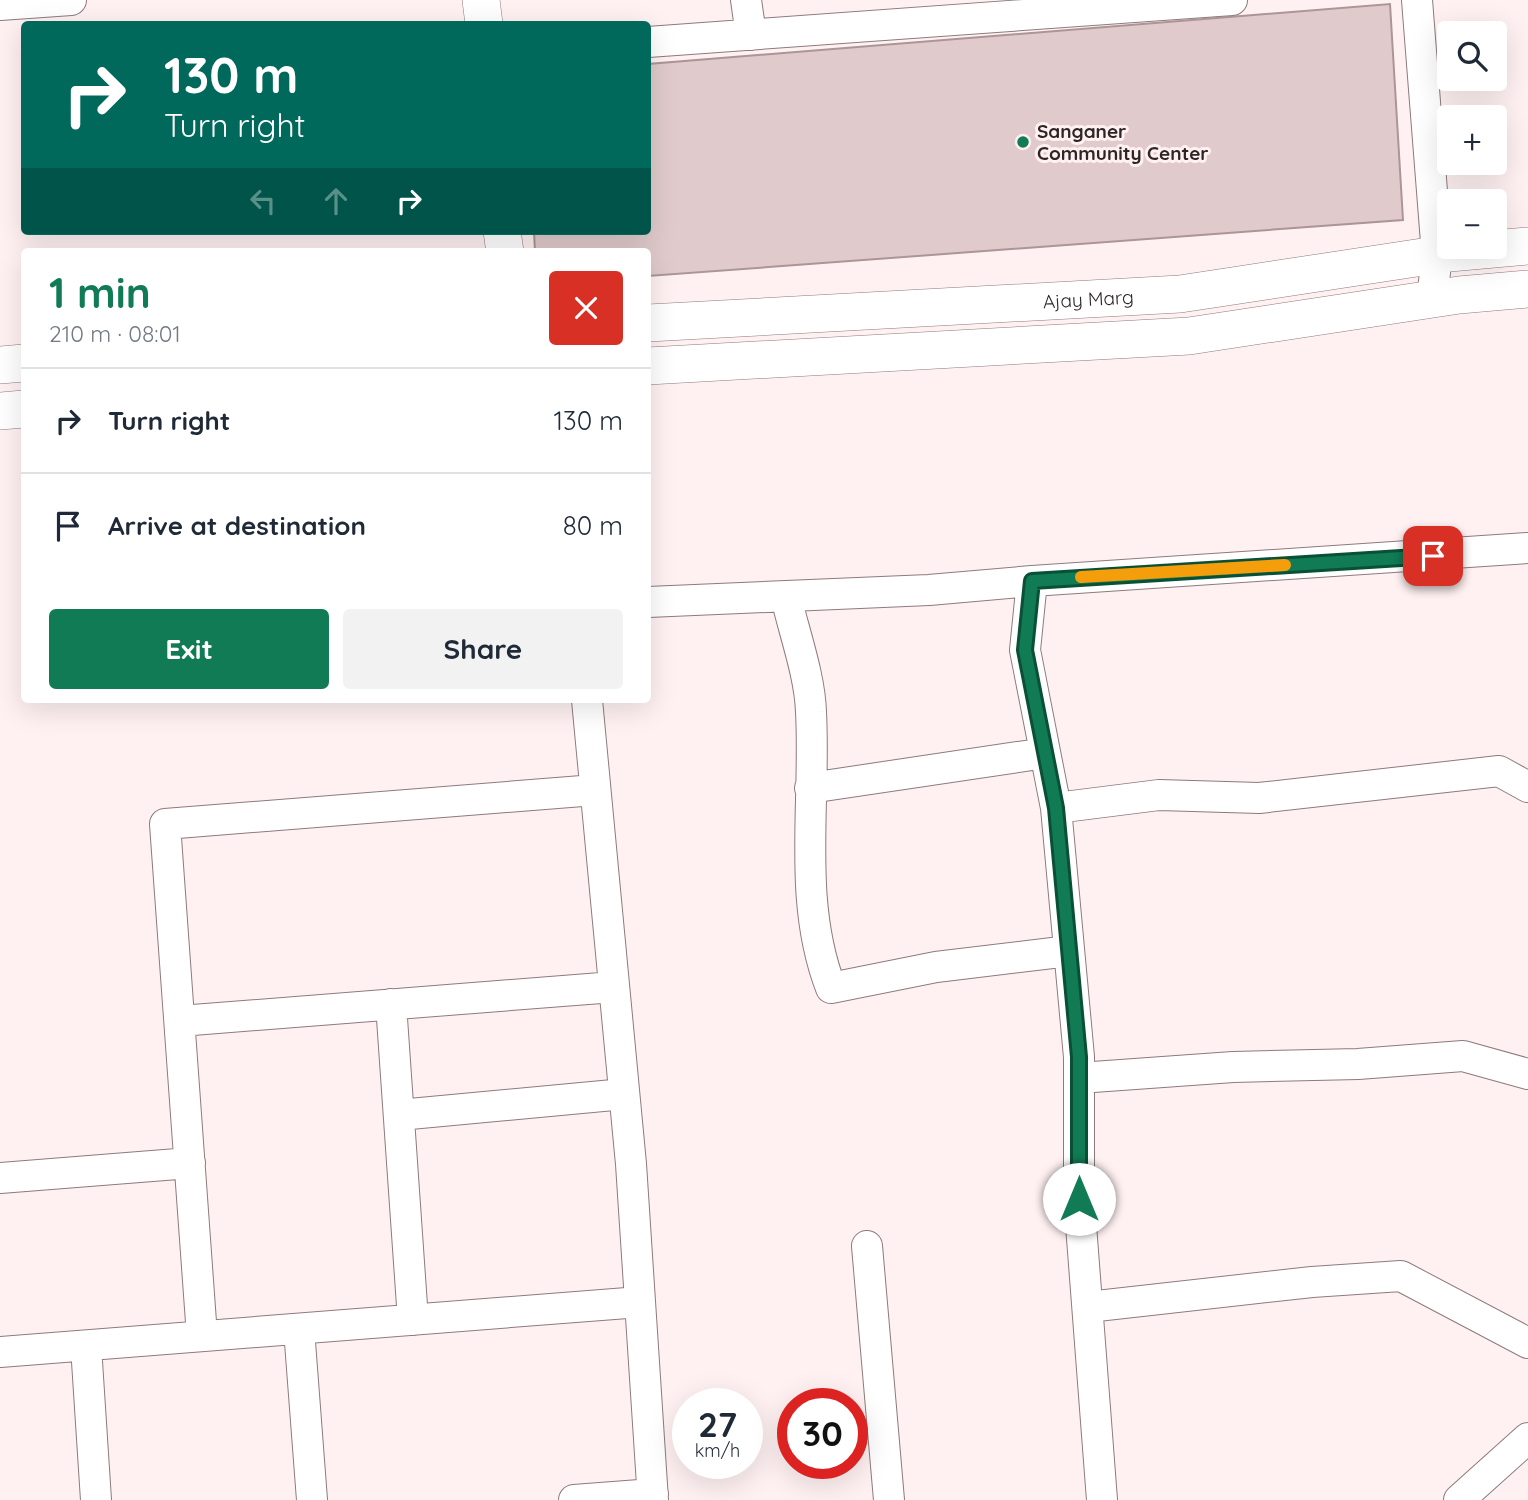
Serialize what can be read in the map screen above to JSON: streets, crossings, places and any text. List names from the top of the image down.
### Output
{
  "streets": {
    "street": ["Ajay Marg"]
  },
  "places": ["Sanganer Community Center"],
  "page": {
    "map_buttons": ["+", "−"],
    "turn": ["130 m", "Turn right"],
    "heading": ["1 min", "210 m · 08:01"],
    "list": [
      {
        "name": "Turn right",
        "value": "130 m"
      },
      {
        "name": "Arrive at destination",
        "value": "80 m"
      }
    ],
    "buttons": ["Exit", "Share"],
    "speed": "27 km/h",
    "limit": "30"
  }
}
